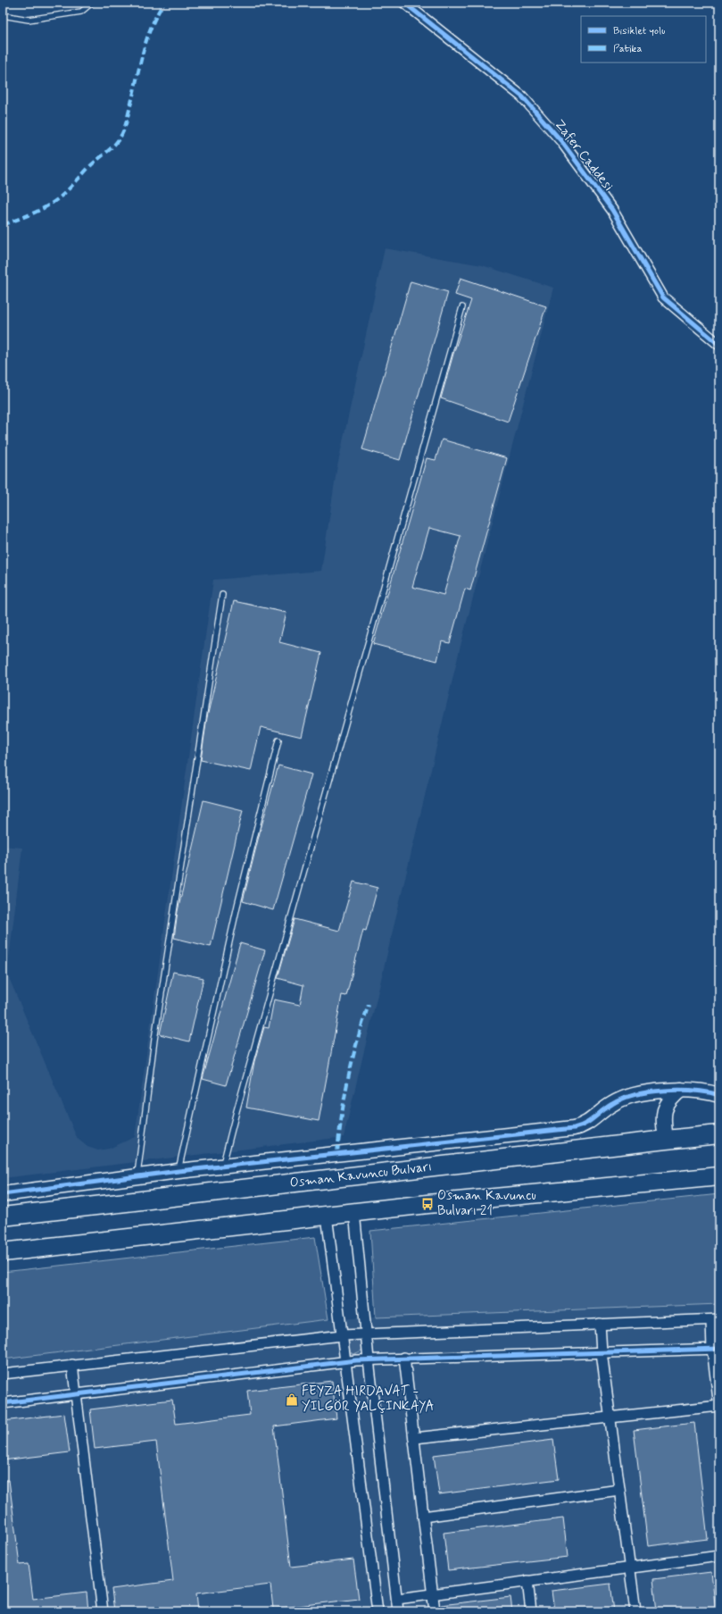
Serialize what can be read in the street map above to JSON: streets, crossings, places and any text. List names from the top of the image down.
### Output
{
  "streets": {
    "highway": ["Osman Kavuncu Bulvarı"],
    "street": ["Zafer Caddesi"]
  },
  "places": {
    "bus stop": ["Osman Kavuncu Bulvarı 21"],
    "shop": ["FEYZA HIRDAVAT - YILGÖR YALÇINKAYA"]
  },
  "legend": ["Bisiklet yolu", "Patika"]
}
